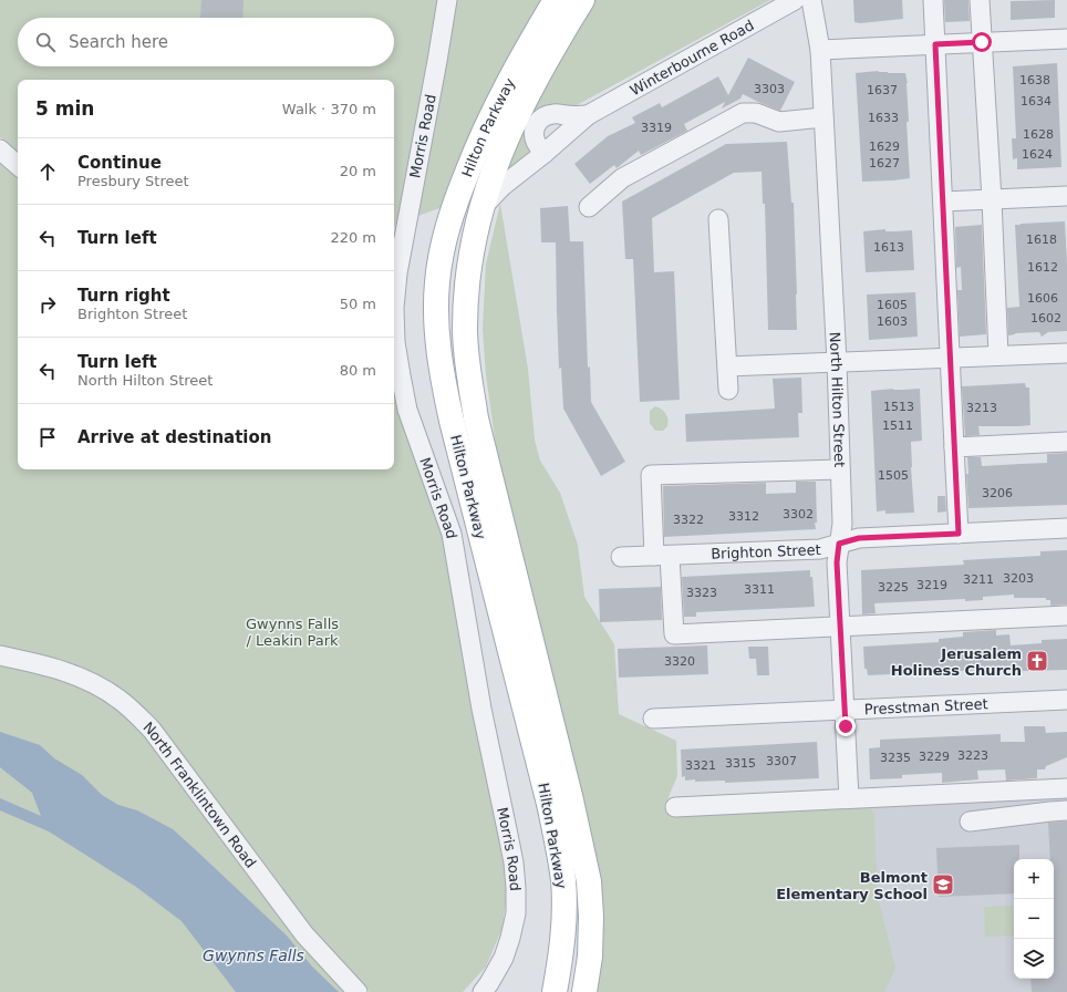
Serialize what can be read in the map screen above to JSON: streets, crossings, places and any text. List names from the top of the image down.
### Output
{
  "streets": {
    "main road": ["Hilton Parkway"],
    "street": [
      "Winterbourne Road",
      "Morris Road",
      "North Hilton Street",
      "Brighton Street",
      "Presstman Street",
      "North Franklintown Road"
    ]
  },
  "crossings": [
    ["Winterbourne Road", "Hilton Parkway"],
    ["North Hilton Street", "Brighton Street"],
    ["North Hilton Street", "Presstman Street"]
  ],
  "water": ["Gwynns Falls"],
  "parks": ["Gwynns Falls / Leakin Park"],
  "places": {
    "church": ["Jerusalem Holiness Church"],
    "school or university": ["Belmont Elementary School"]
  },
  "house_numbers": [
    "1638",
    "3303",
    "1637",
    "1634",
    "1633",
    "3319",
    "1628",
    "1629",
    "1624",
    "1627",
    "1618",
    "1613",
    "1612",
    "1606",
    "1605",
    "1602",
    "1603",
    "1513",
    "3213",
    "1511",
    "1505",
    "3206",
    "3302",
    "3312",
    "3322",
    "3203",
    "3211",
    "3219",
    "3225",
    "3311",
    "3323",
    "3320",
    "3223",
    "3229",
    "3235",
    "3307",
    "3315",
    "3321"
  ],
  "page": {
    "search": "Search here",
    "heading": ["5 min", "Walk · 370 m"],
    "list": [
      ["Continue", "Presbury Street", "20 m"],
      ["Turn left", "220 m"],
      ["Turn right", "Brighton Street", "50 m"],
      ["Turn left", "North Hilton Street", "80 m"],
      "Arrive at destination"
    ],
    "map_buttons": ["+", "−"]
  }
}
